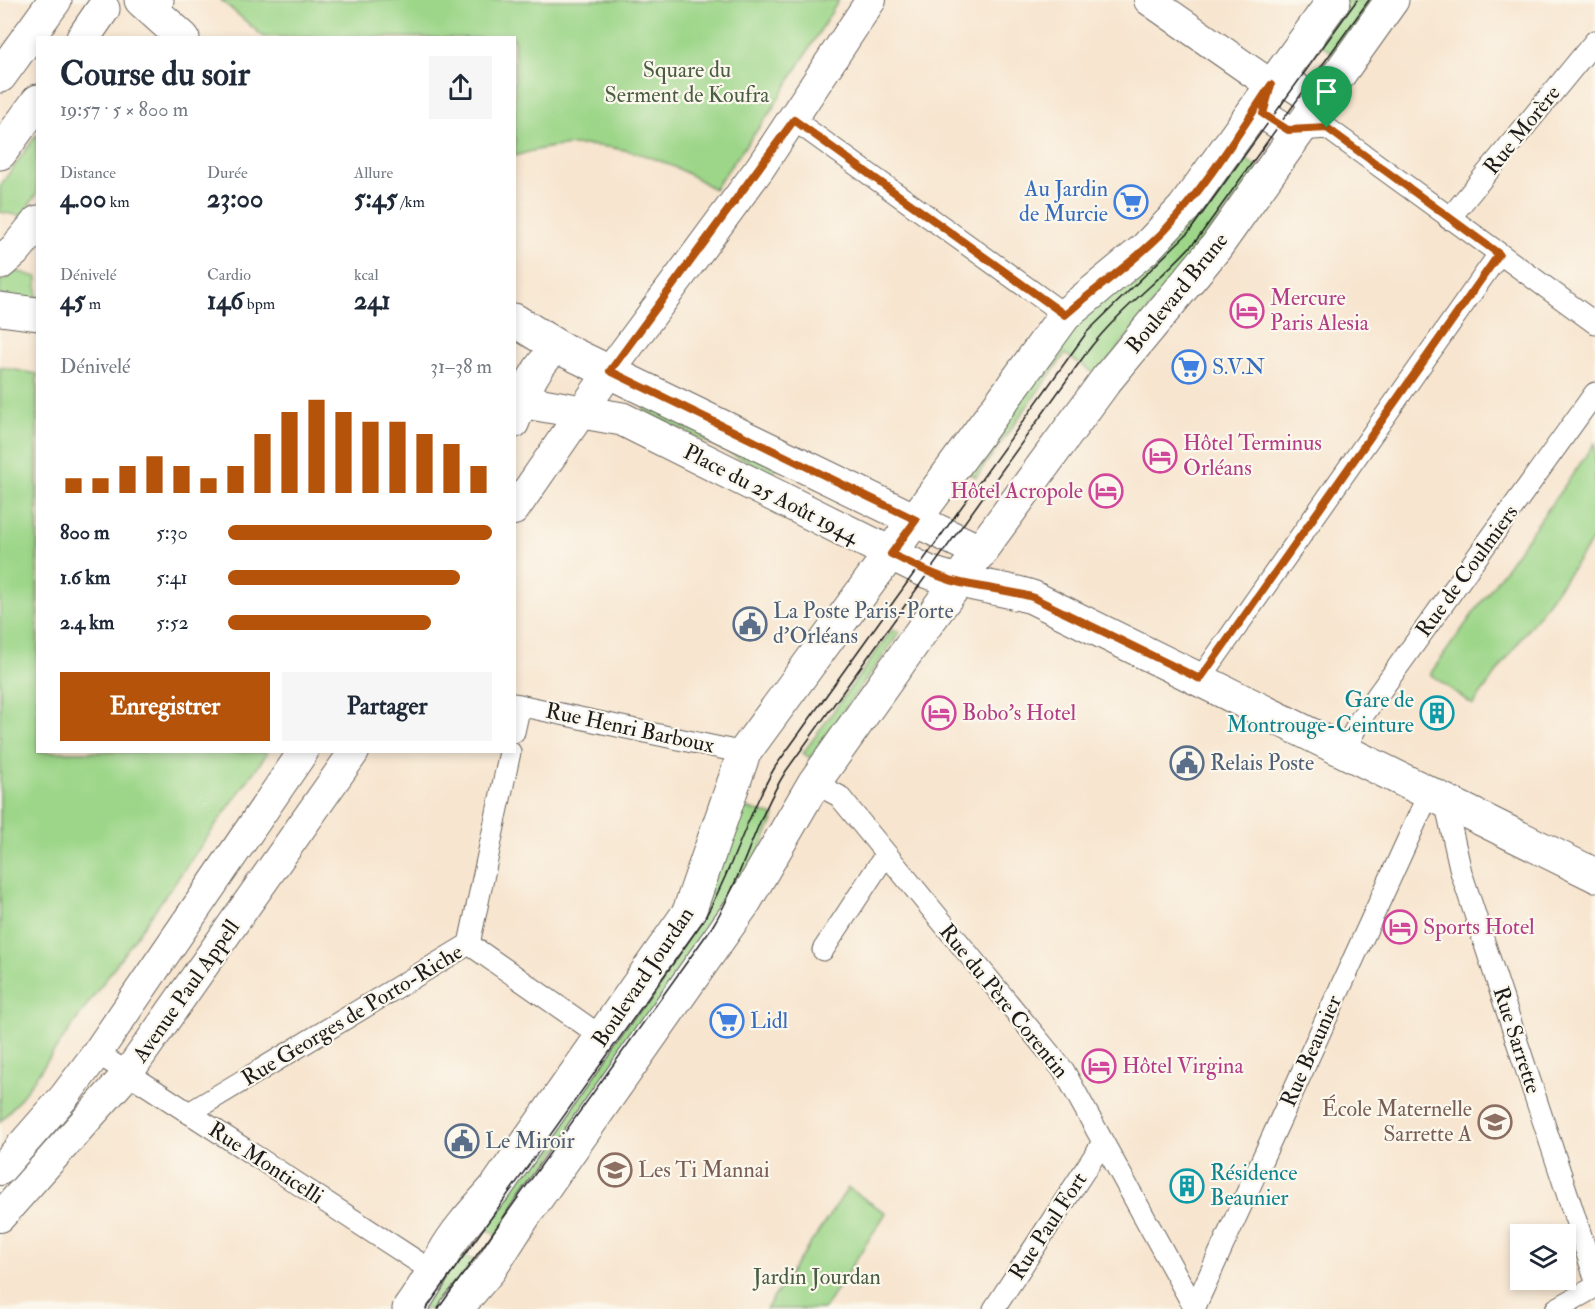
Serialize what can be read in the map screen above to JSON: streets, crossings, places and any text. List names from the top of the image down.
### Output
{
  "streets": {
    "main road": ["Boulevard Brune", "Place du 25 Août 1944", "Boulevard Jourdan"],
    "street": [
      "Rue Morère",
      "Rue de Coulmiers",
      "Rue Henri Barboux",
      "Avenue Paul Appell",
      "Rue du Père Corentin",
      "Rue Georges de Porto-Riche",
      "Rue Sarrette",
      "Rue Beaunier",
      "Rue Monticelli",
      "Rue Paul Fort"
    ]
  },
  "crossings": [
    ["Boulevard Brune", "Place du 25 Août 1944"],
    ["Boulevard Brune", "Boulevard Jourdan"],
    ["Place du 25 Août 1944", "Rue de Coulmiers"],
    ["Place du 25 Août 1944", "Boulevard Jourdan"],
    ["Place du 25 Août 1944", "Rue Sarrette"],
    ["Place du 25 Août 1944", "Rue Beaunier"],
    ["Rue Henri Barboux", "Boulevard Jourdan"],
    ["Boulevard Jourdan", "Rue du Père Corentin"],
    ["Boulevard Jourdan", "Rue Monticelli"],
    ["Avenue Paul Appell", "Rue Monticelli"],
    ["Rue du Père Corentin", "Rue Beaunier"],
    ["Rue du Père Corentin", "Rue Paul Fort"],
    ["Rue Georges de Porto-Riche", "Rue Monticelli"],
    ["Rue Sarrette", "Rue Beaunier"]
  ],
  "parks": ["Square du Serment de Koufra", "Jardin Jourdan"],
  "places": {
    "supermarket": ["Au Jardin de Murcie", "S.V.N", "Lidl"],
    "hotel": [
      "Mercure Paris Alesia",
      "Hôtel Terminus Orléans",
      "Hôtel Acropole",
      "Bobo's Hotel",
      "Sports Hotel",
      "Hôtel Virgina"
    ],
    "public building": ["La Poste Paris-Porte d'Orléans", "Relais Poste", "Le Miroir"],
    "building": ["Gare de Montrouge-Ceinture", "Résidence Beaunier"],
    "school or university": ["École Maternelle Sarrette A", "Les Ti Mannai"]
  },
  "page": {
    "heading": ["Course du soir", "19:57 · 5 × 800 m"],
    "stats": [
      ["Distance", "4.00 km"],
      ["Durée", "23:00"],
      ["Allure", "5:45 /km"],
      ["Dénivelé", "45 m"],
      ["Cardio", "146 bpm"],
      ["kcal", "241"]
    ],
    "chart": ["Dénivelé", "31–38 m"],
    "list": [
      {
        "name": "800 m",
        "note": "5:30"
      },
      {
        "name": "1.6 km",
        "note": "5:41"
      },
      {
        "name": "2.4 km",
        "note": "5:52"
      }
    ],
    "buttons": ["Enregistrer", "Partager"]
  }
}
